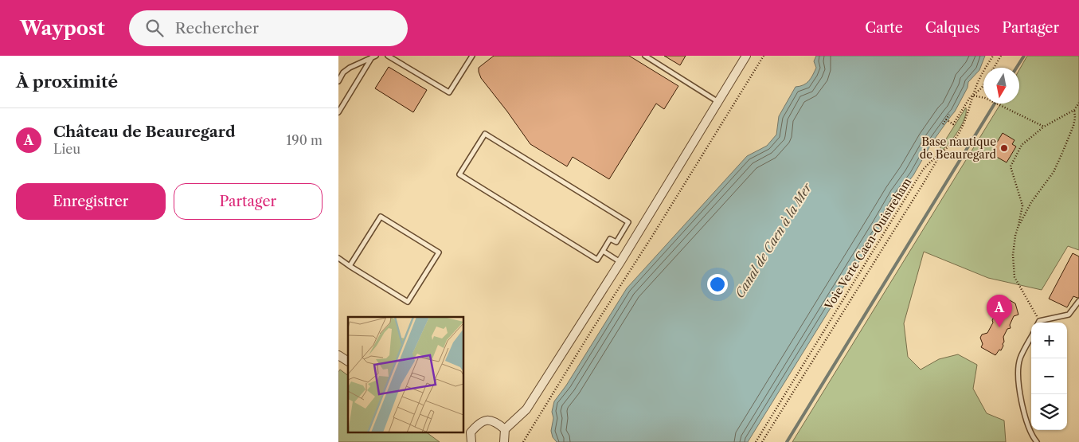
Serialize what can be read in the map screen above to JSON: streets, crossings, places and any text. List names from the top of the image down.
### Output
{
  "streets": {
    "path": ["Voie Verte Caen-Ouistreham"]
  },
  "water": ["Canal de Caen à la Mer"],
  "places": ["Base nautique de Beauregard"],
  "north": "bottom",
  "page": {
    "header": "Waypost",
    "search": "Rechercher",
    "nav": ["Carte", "Calques", "Partager"],
    "heading": "À proximité",
    "list": [
      {
        "mark": "A",
        "name": "Château de Beauregard",
        "note": "Lieu",
        "value": "190 m"
      }
    ],
    "buttons": ["Enregistrer", "Partager"],
    "pins": "A",
    "map_buttons": ["+", "−"]
  }
}
